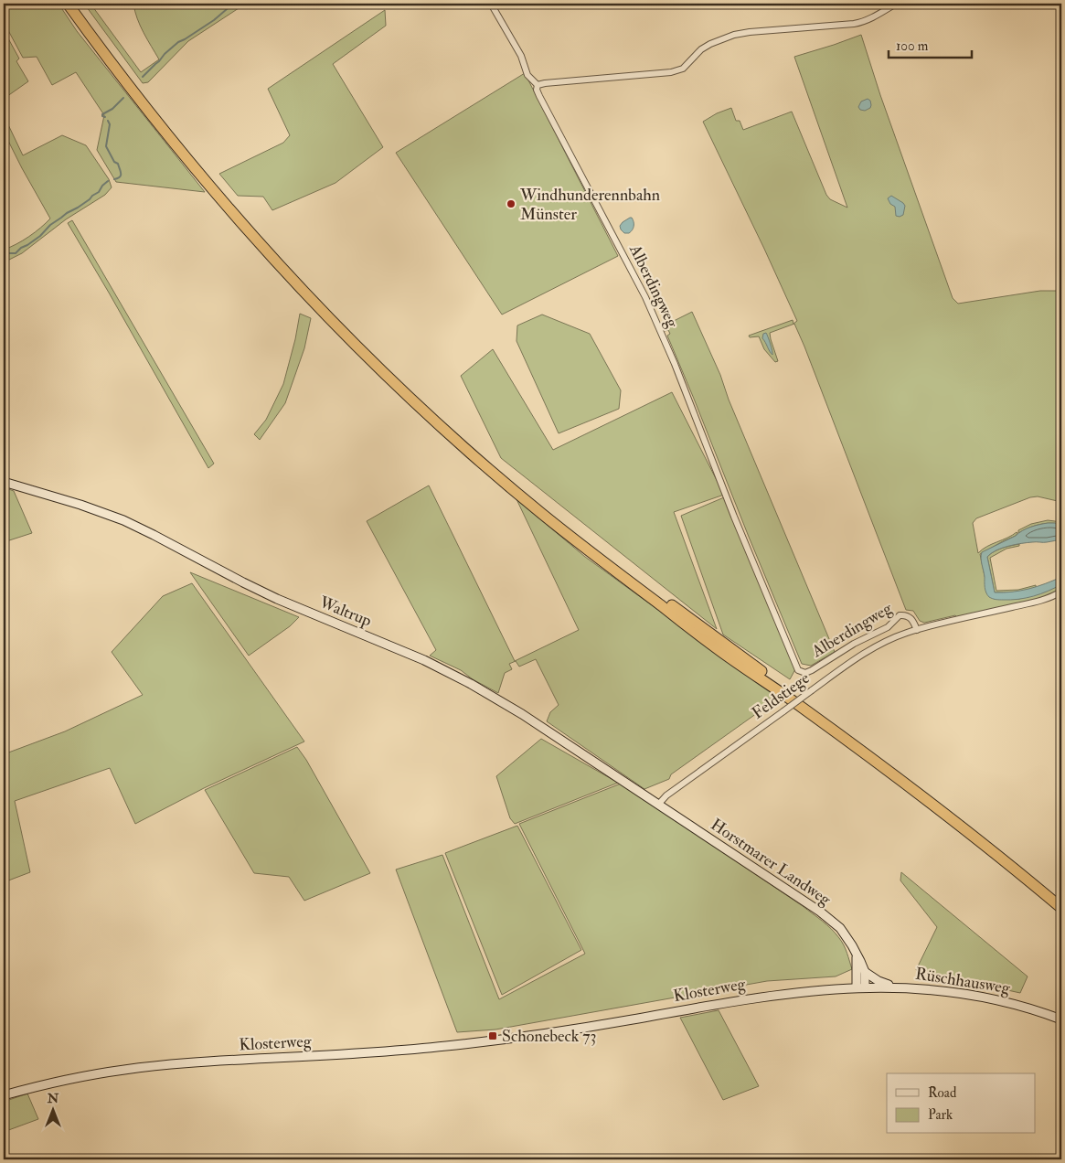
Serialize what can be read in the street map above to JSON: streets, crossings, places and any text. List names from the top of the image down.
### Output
{
  "streets": {
    "main road": [
      "Waltrup",
      "Horstmarer Landweg",
      "Rüschhausweg",
      "Klosterweg"
    ],
    "street": ["Alberdingweg", "Feldstiege"]
  },
  "crossings": [
    ["Alberdingweg", "Feldstiege"],
    ["Waltrup", "Feldstiege"],
    ["Waltrup", "Horstmarer Landweg"],
    ["Feldstiege", "Horstmarer Landweg"],
    ["Horstmarer Landweg", "Rüschhausweg"],
    ["Horstmarer Landweg", "Klosterweg"],
    ["Rüschhausweg", "Klosterweg"]
  ],
  "places": {
    "other": ["Windhunderennbahn Münster"],
    "transit": ["Schonebeck 73"]
  },
  "legend": ["Road", "Park"],
  "scale_bar": "100 m",
  "north": "top"
}
